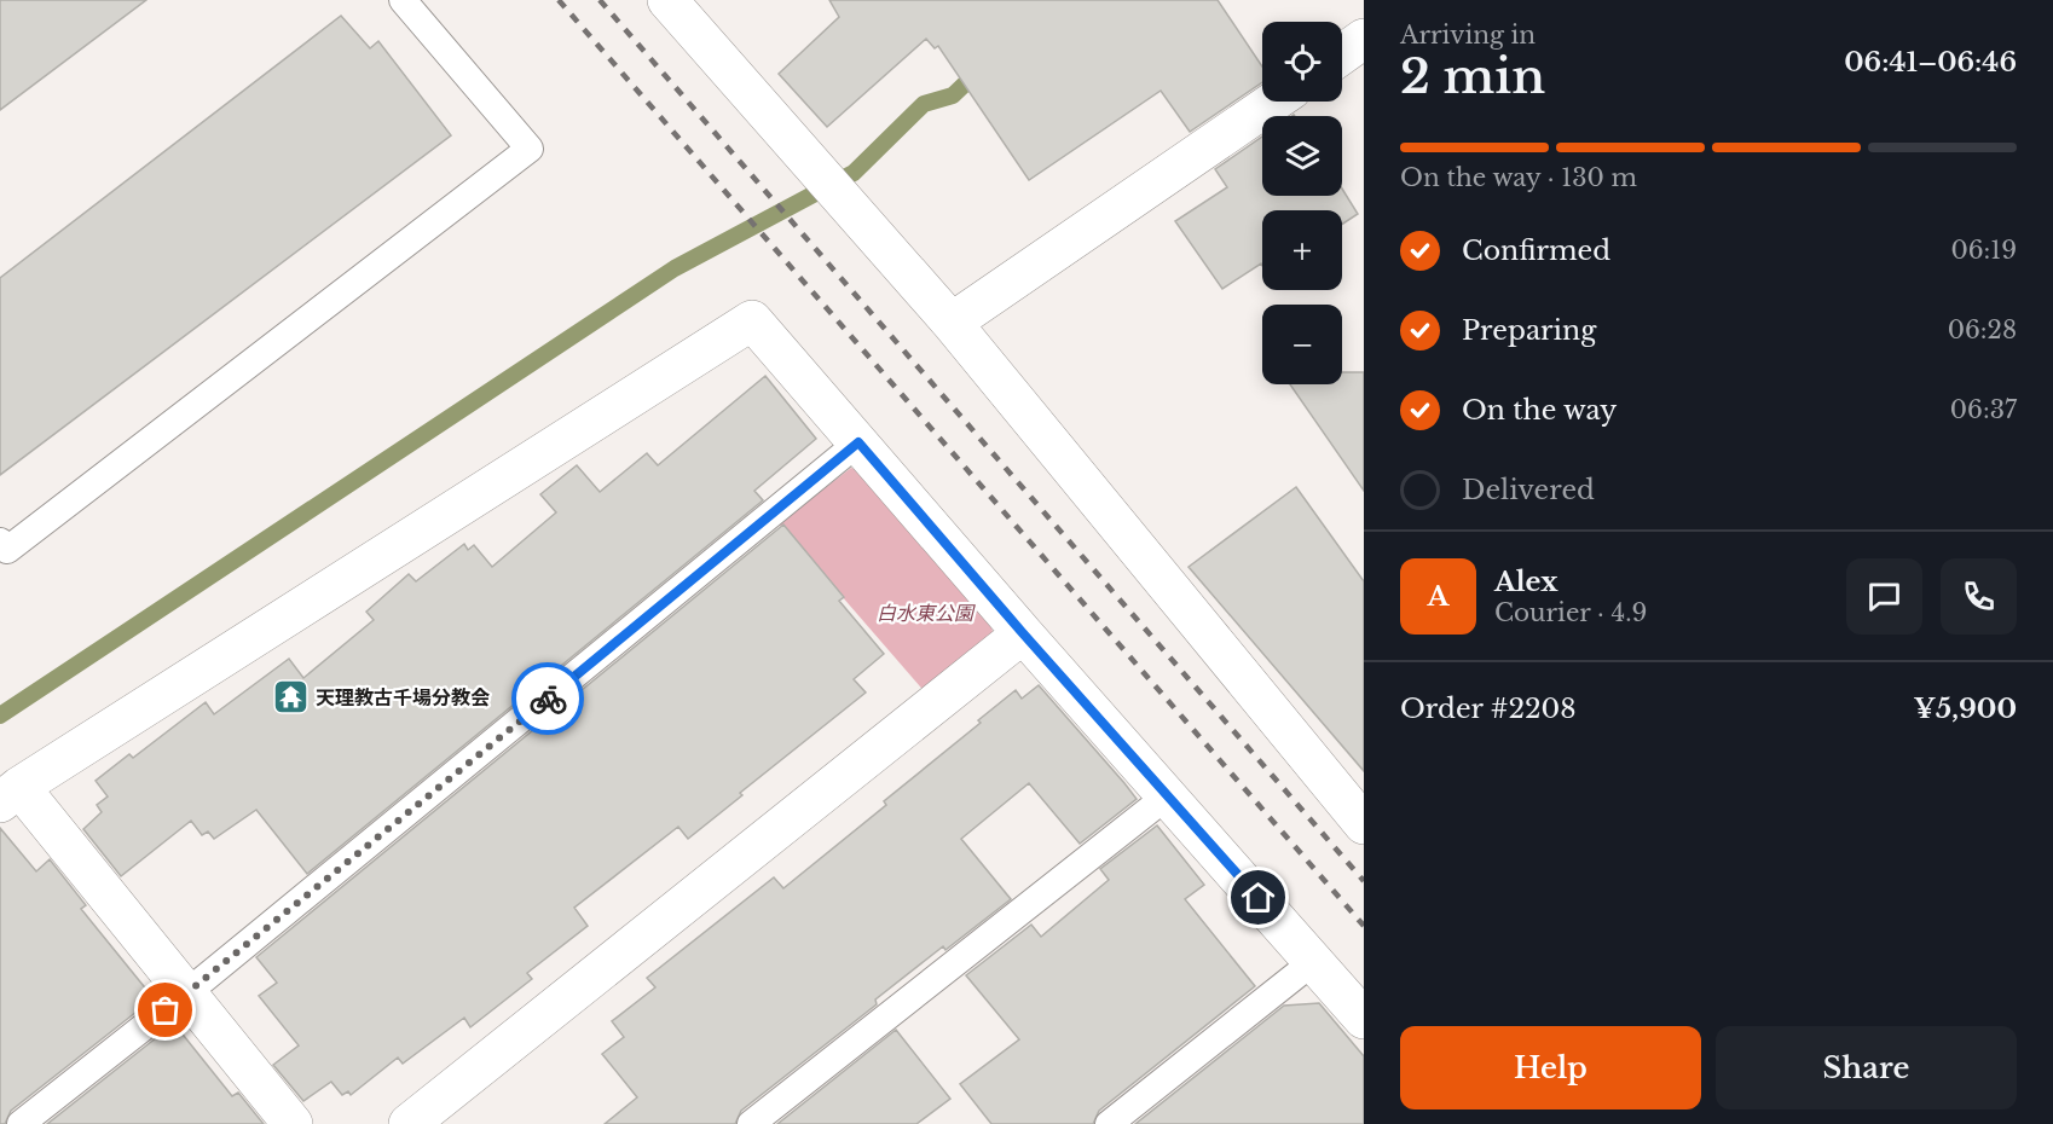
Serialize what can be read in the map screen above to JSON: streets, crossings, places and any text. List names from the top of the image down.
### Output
{
  "parks": ["白水東公園"],
  "places": {
    "temple": ["天理教古千場分教会"]
  },
  "page": {
    "heading": ["2 min", "Arriving in", "06:41–06:46"],
    "panel": [
      "Alex",
      "Courier · 4.9",
      "Order #2208",
      "¥5,900"
    ],
    "map_buttons": ["+", "−"],
    "bar": "On the way · 130 m",
    "list": [
      ["Confirmed", "06:19"],
      ["Preparing", "06:28"],
      ["On the way", "06:37"],
      "Delivered"
    ],
    "round": "A",
    "buttons": ["Help", "Share"]
  }
}
